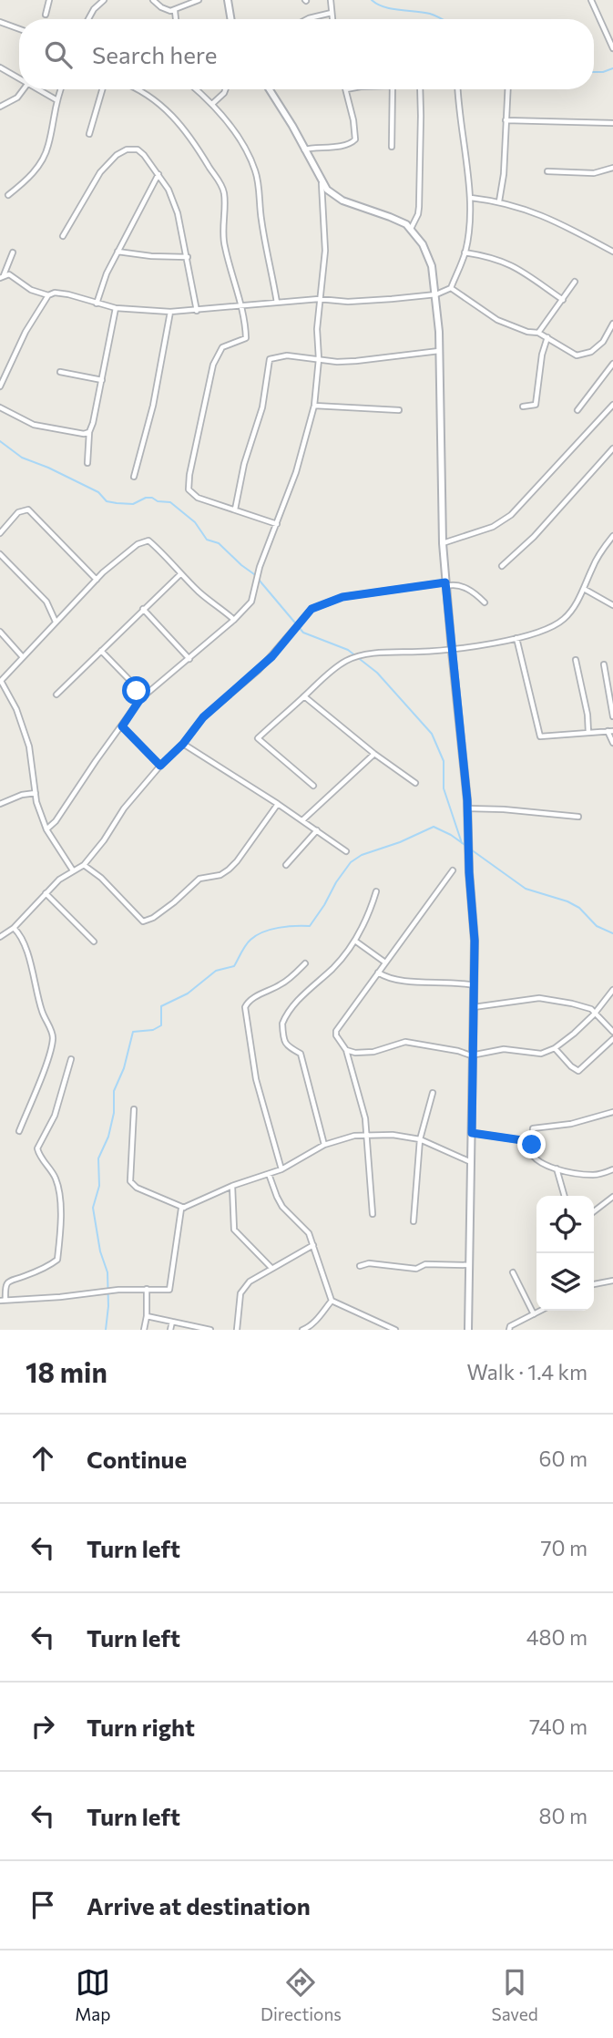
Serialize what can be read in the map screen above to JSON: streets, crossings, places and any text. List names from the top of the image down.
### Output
{
  "page": {
    "search": "Search here",
    "heading": ["18 min", "Walk · 1.4 km"],
    "list": [
      ["Continue", "60 m"],
      ["Turn left", "70 m"],
      ["Turn left", "480 m"],
      ["Turn right", "740 m"],
      ["Turn left", "80 m"],
      "Arrive at destination"
    ],
    "nav": ["Map", "Directions", "Saved"]
  }
}
